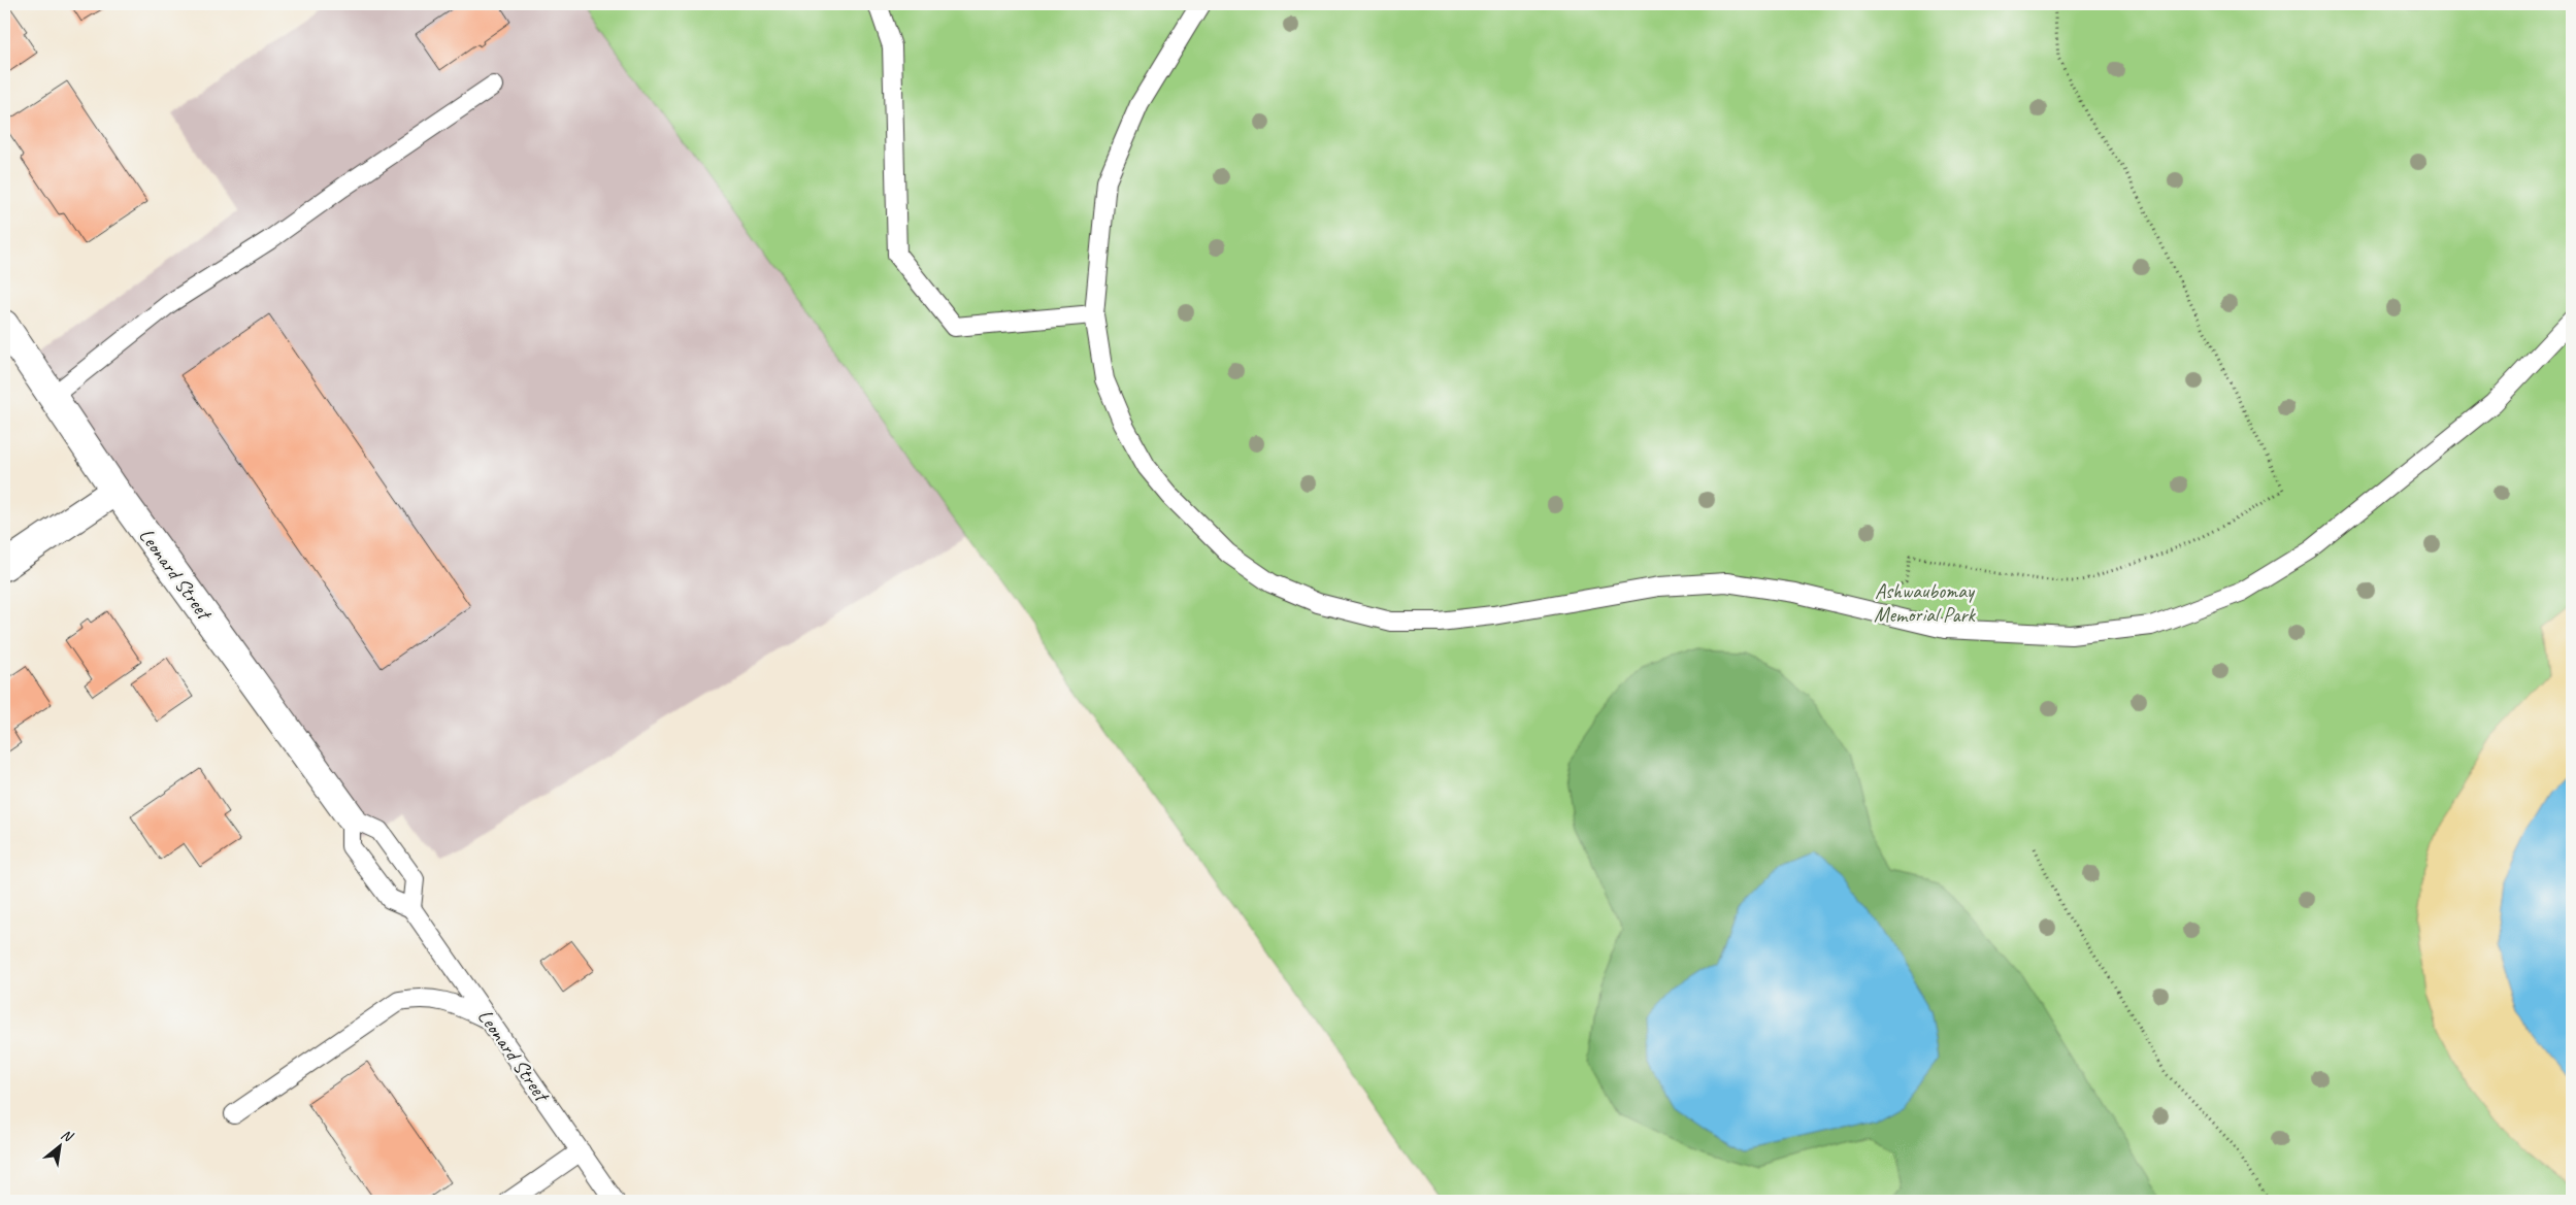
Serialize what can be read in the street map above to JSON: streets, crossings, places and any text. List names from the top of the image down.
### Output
{
  "streets": {
    "street": ["Leonard Street"]
  },
  "parks": ["Ashwaubomay Memorial Park"],
  "north": "top right"
}
